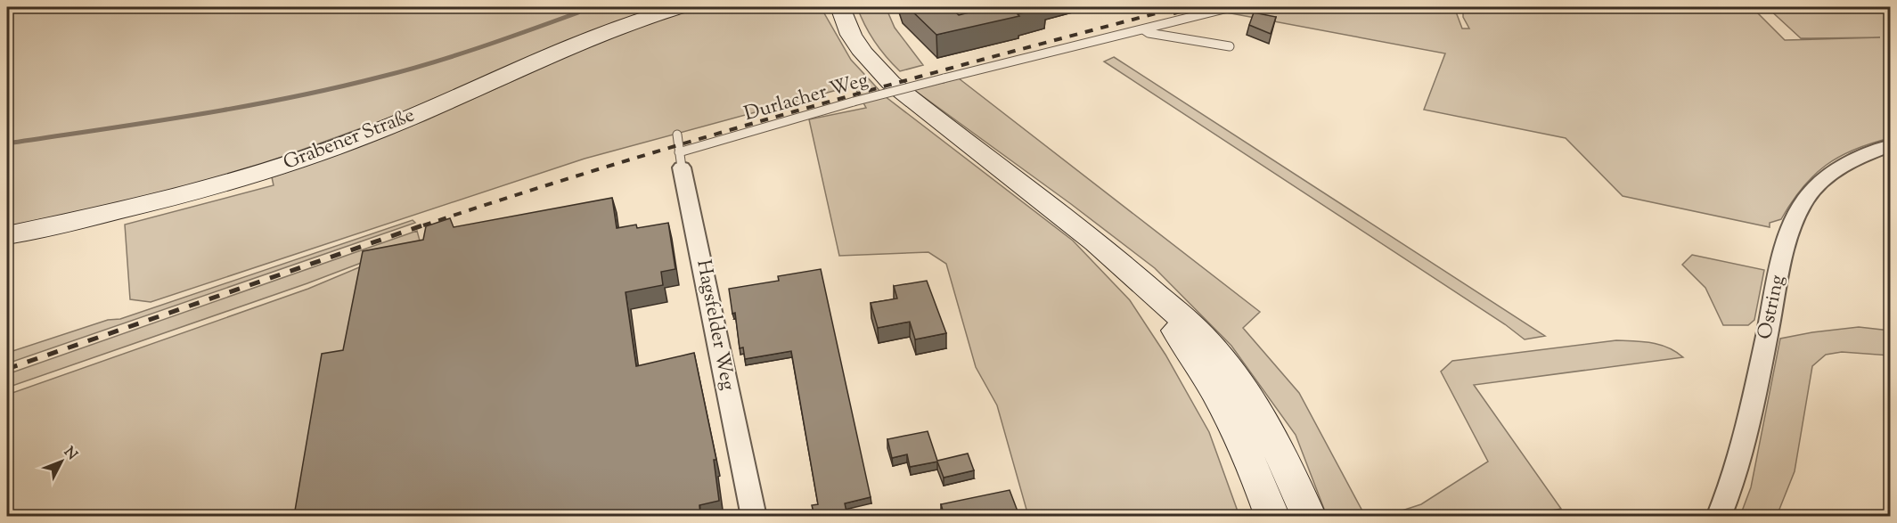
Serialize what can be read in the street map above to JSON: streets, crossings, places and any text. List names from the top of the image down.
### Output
{
  "streets": {
    "street": ["Grabener Straße", "Ostring", "Hagsfelder Weg"],
    "lane": ["Durlacher Weg"]
  },
  "crossings": [
    ["Durlacher Weg", "Hagsfelder Weg"]
  ],
  "north": "top right"
}
